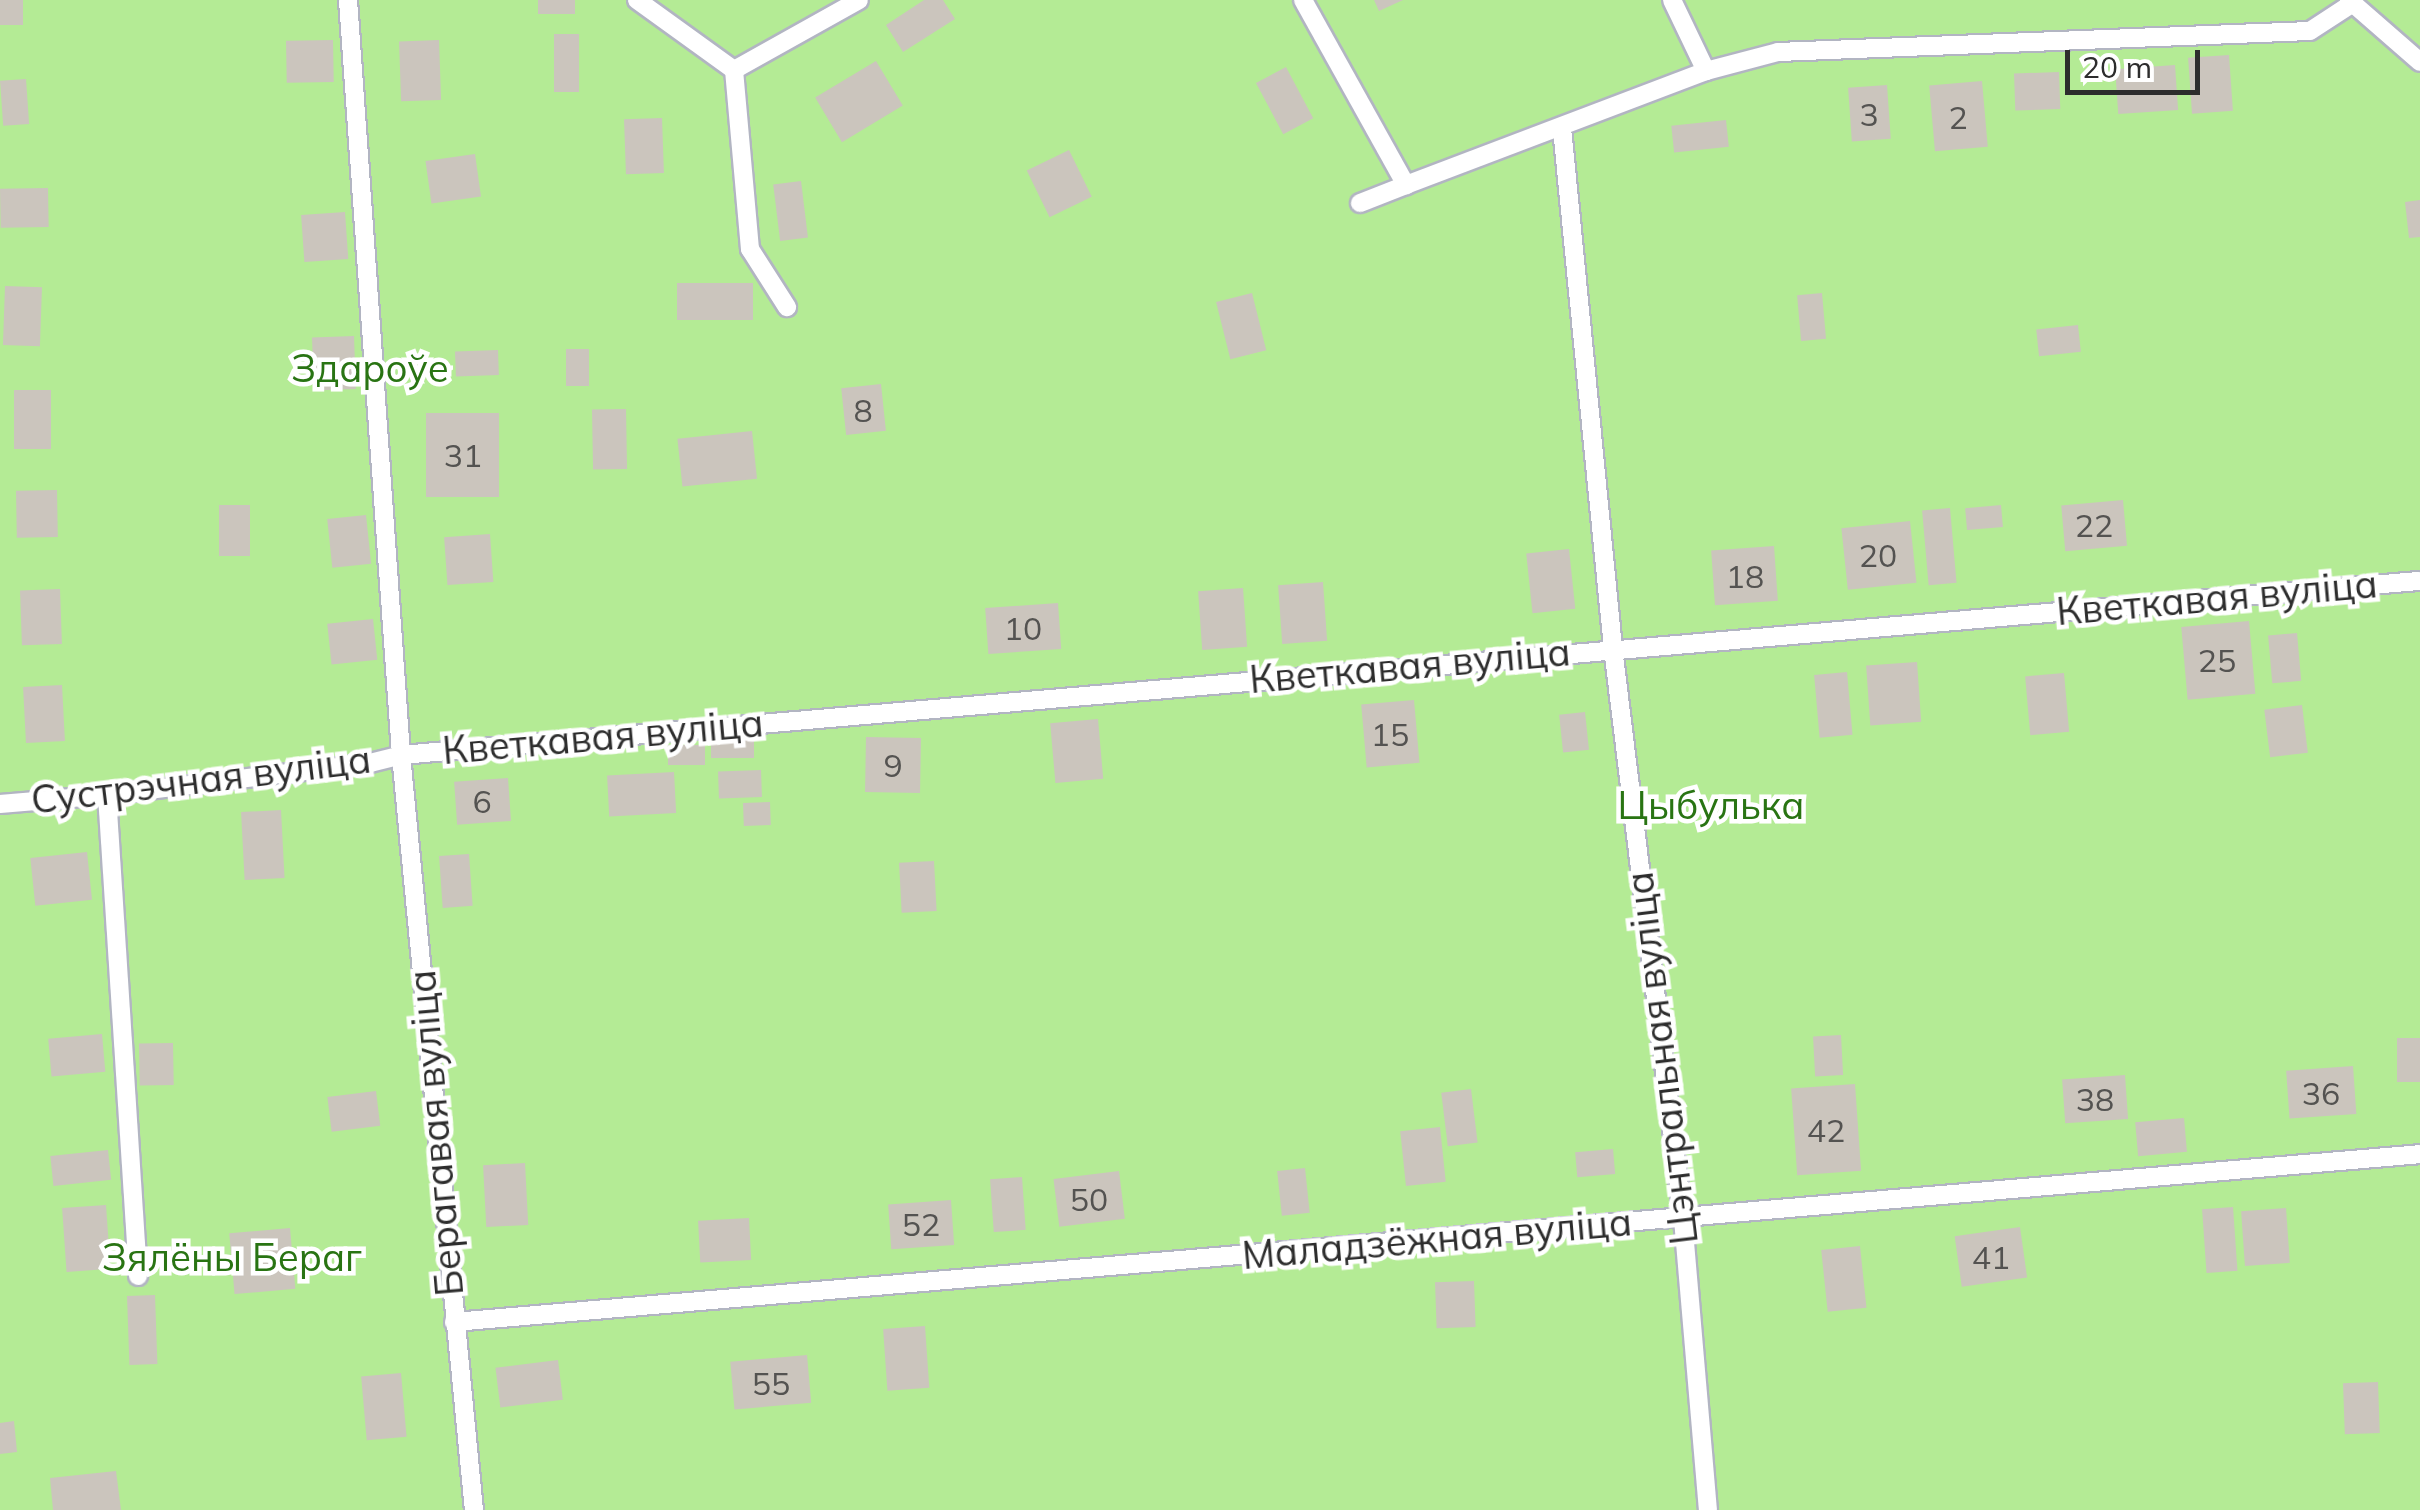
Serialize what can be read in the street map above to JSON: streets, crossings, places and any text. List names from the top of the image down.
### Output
{
  "streets": {
    "lane": [
      "Кветкавая вуліца",
      "Сустрэчная вуліца",
      "Цэнтральная вуліца",
      "Берагавая вуліца",
      "Маладзёжная вуліца"
    ]
  },
  "crossings": [
    ["Кветкавая вуліца", "Сустрэчная вуліца"],
    ["Кветкавая вуліца", "Цэнтральная вуліца"],
    ["Кветкавая вуліца", "Берагавая вуліца"],
    ["Сустрэчная вуліца", "Берагавая вуліца"],
    ["Цэнтральная вуліца", "Маладзёжная вуліца"],
    ["Берагавая вуліца", "Маладзёжная вуліца"]
  ],
  "parks": ["Здароўе", "Цыбулька", "Зялёны Бераг"],
  "house_numbers": [
    "3",
    "2",
    "8",
    "31",
    "22",
    "20",
    "18",
    "10",
    "25",
    "15",
    "9",
    "6",
    "36",
    "38",
    "42",
    "50",
    "52",
    "41",
    "55"
  ],
  "scale_bar": "20 m"
}
